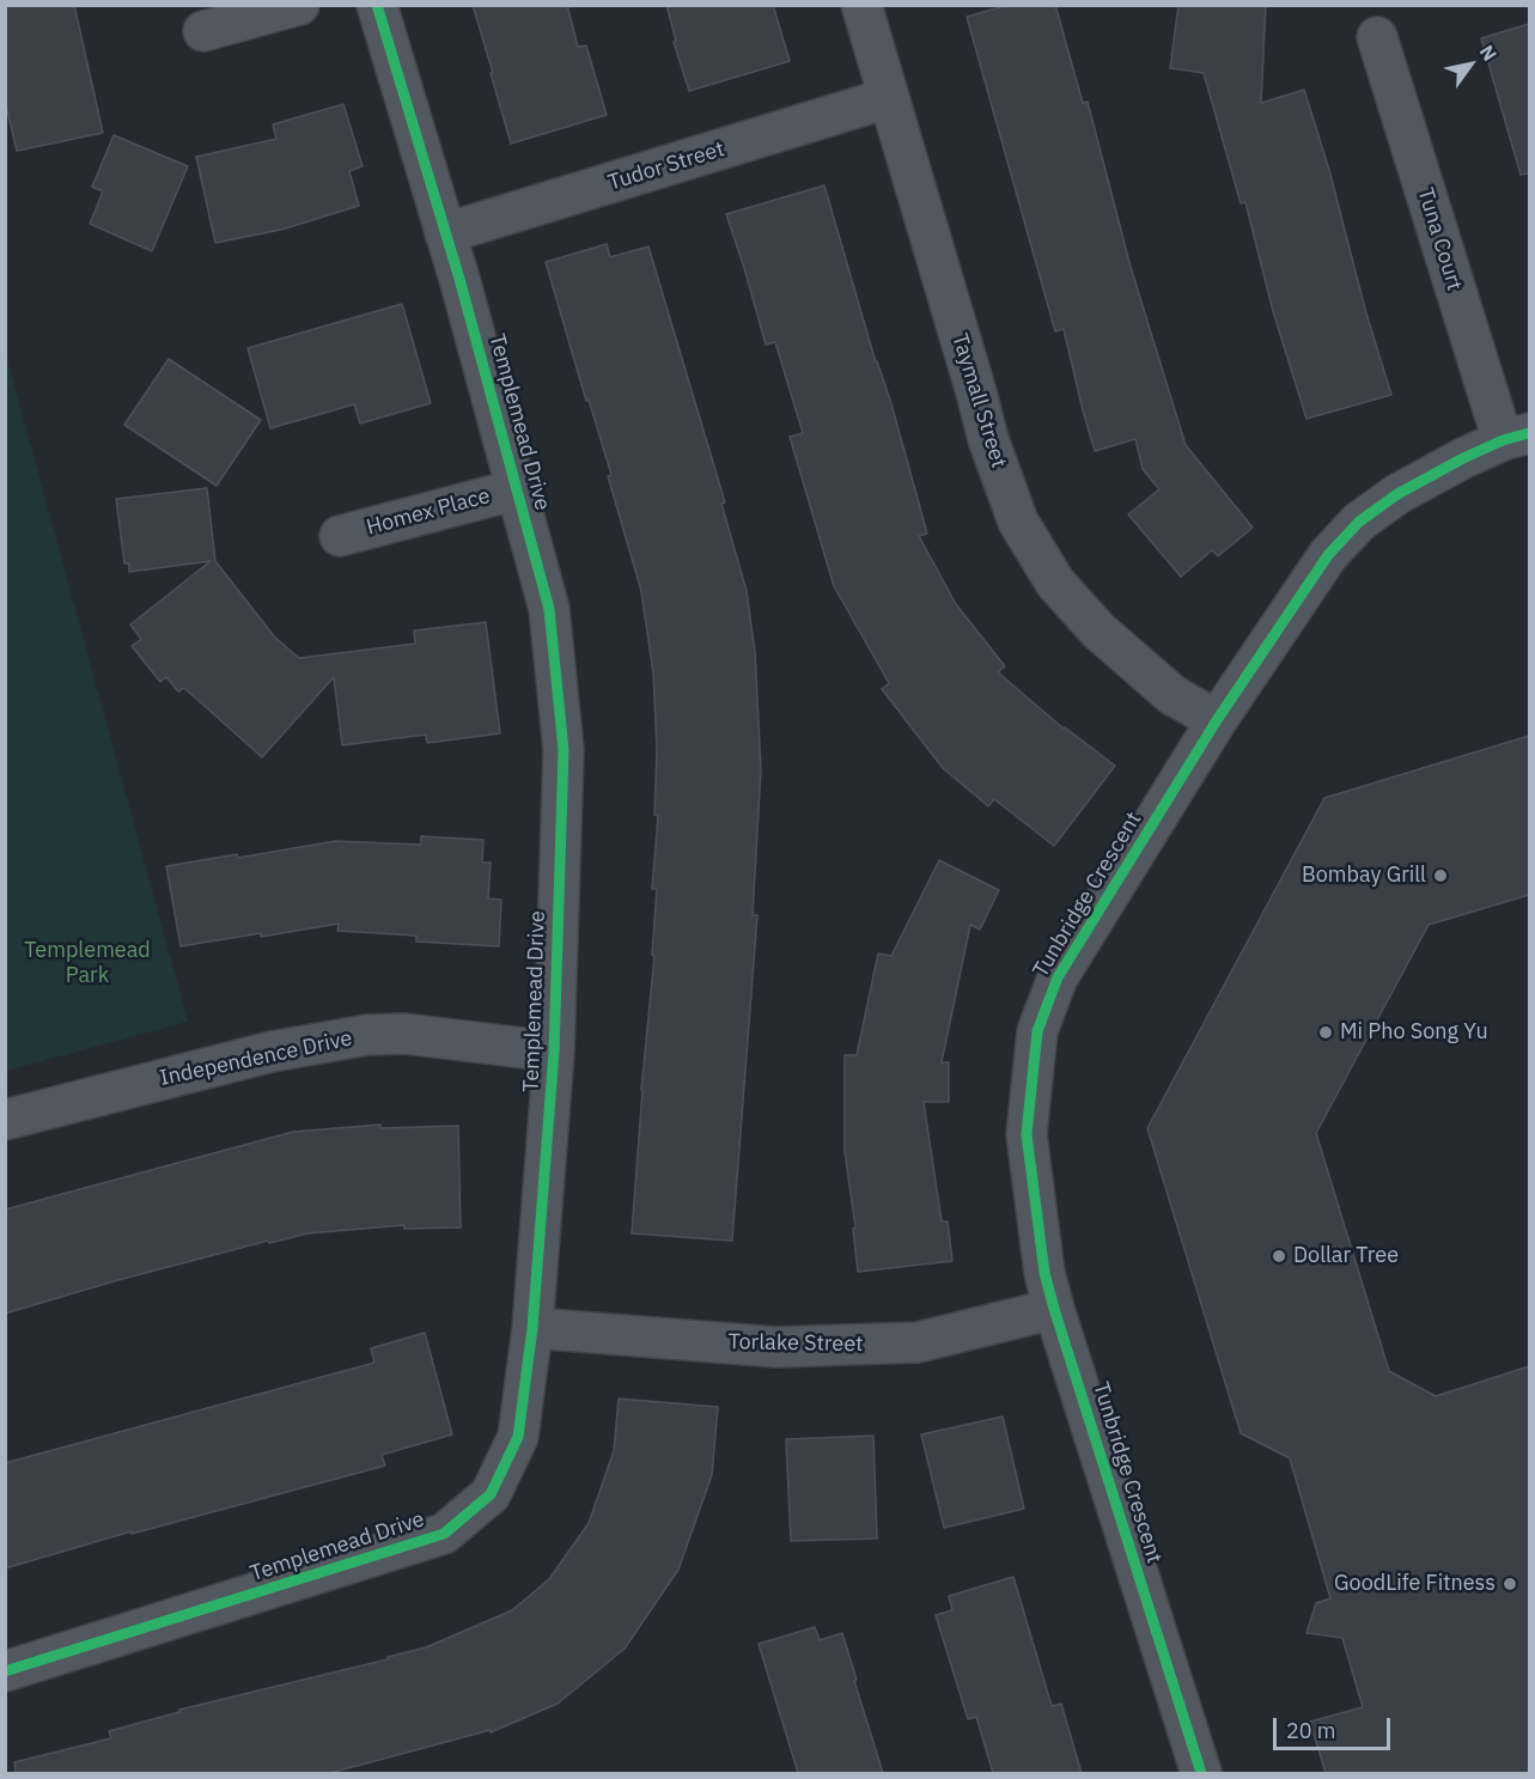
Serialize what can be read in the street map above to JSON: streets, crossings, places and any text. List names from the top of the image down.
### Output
{
  "streets": {
    "street": [
      "Tudor Street",
      "Tuna Court",
      "Taymall Street",
      "Templemead Drive",
      "Homex Place",
      "Tunbridge Crescent",
      "Independence Drive",
      "Torlake Street"
    ]
  },
  "crossings": [
    ["Tudor Street", "Taymall Street"],
    ["Tudor Street", "Templemead Drive"],
    ["Tuna Court", "Tunbridge Crescent"],
    ["Taymall Street", "Tunbridge Crescent"],
    ["Templemead Drive", "Homex Place"],
    ["Templemead Drive", "Independence Drive"],
    ["Templemead Drive", "Torlake Street"],
    ["Tunbridge Crescent", "Torlake Street"]
  ],
  "parks": ["Templemead Park"],
  "places": [
    "Bombay Grill",
    "Mi Pho Song Yu",
    "Dollar Tree",
    "GoodLife Fitness"
  ],
  "scale_bar": "20 m",
  "north": "top right"
}
